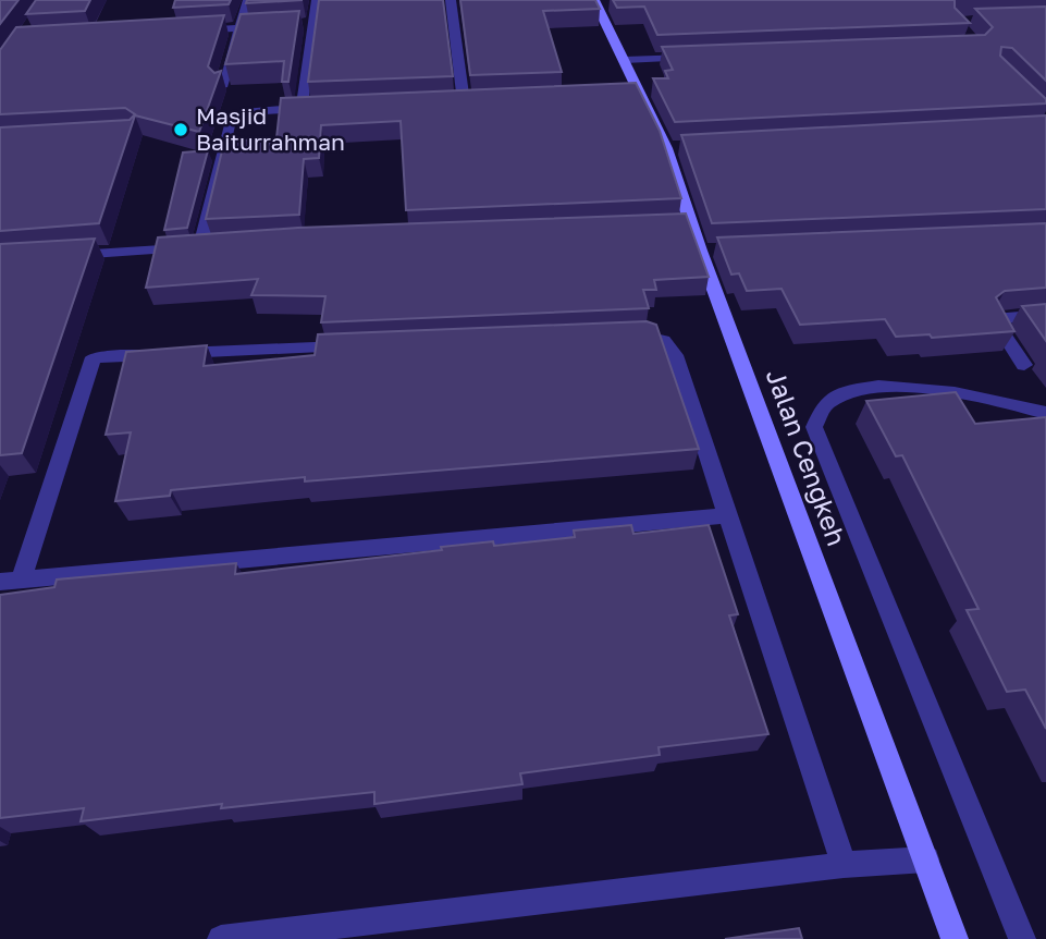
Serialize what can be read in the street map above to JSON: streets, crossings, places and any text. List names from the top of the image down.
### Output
{
  "streets": {
    "street": ["Jalan Cengkeh"]
  },
  "places": ["Masjid Baiturrahman"]
}
